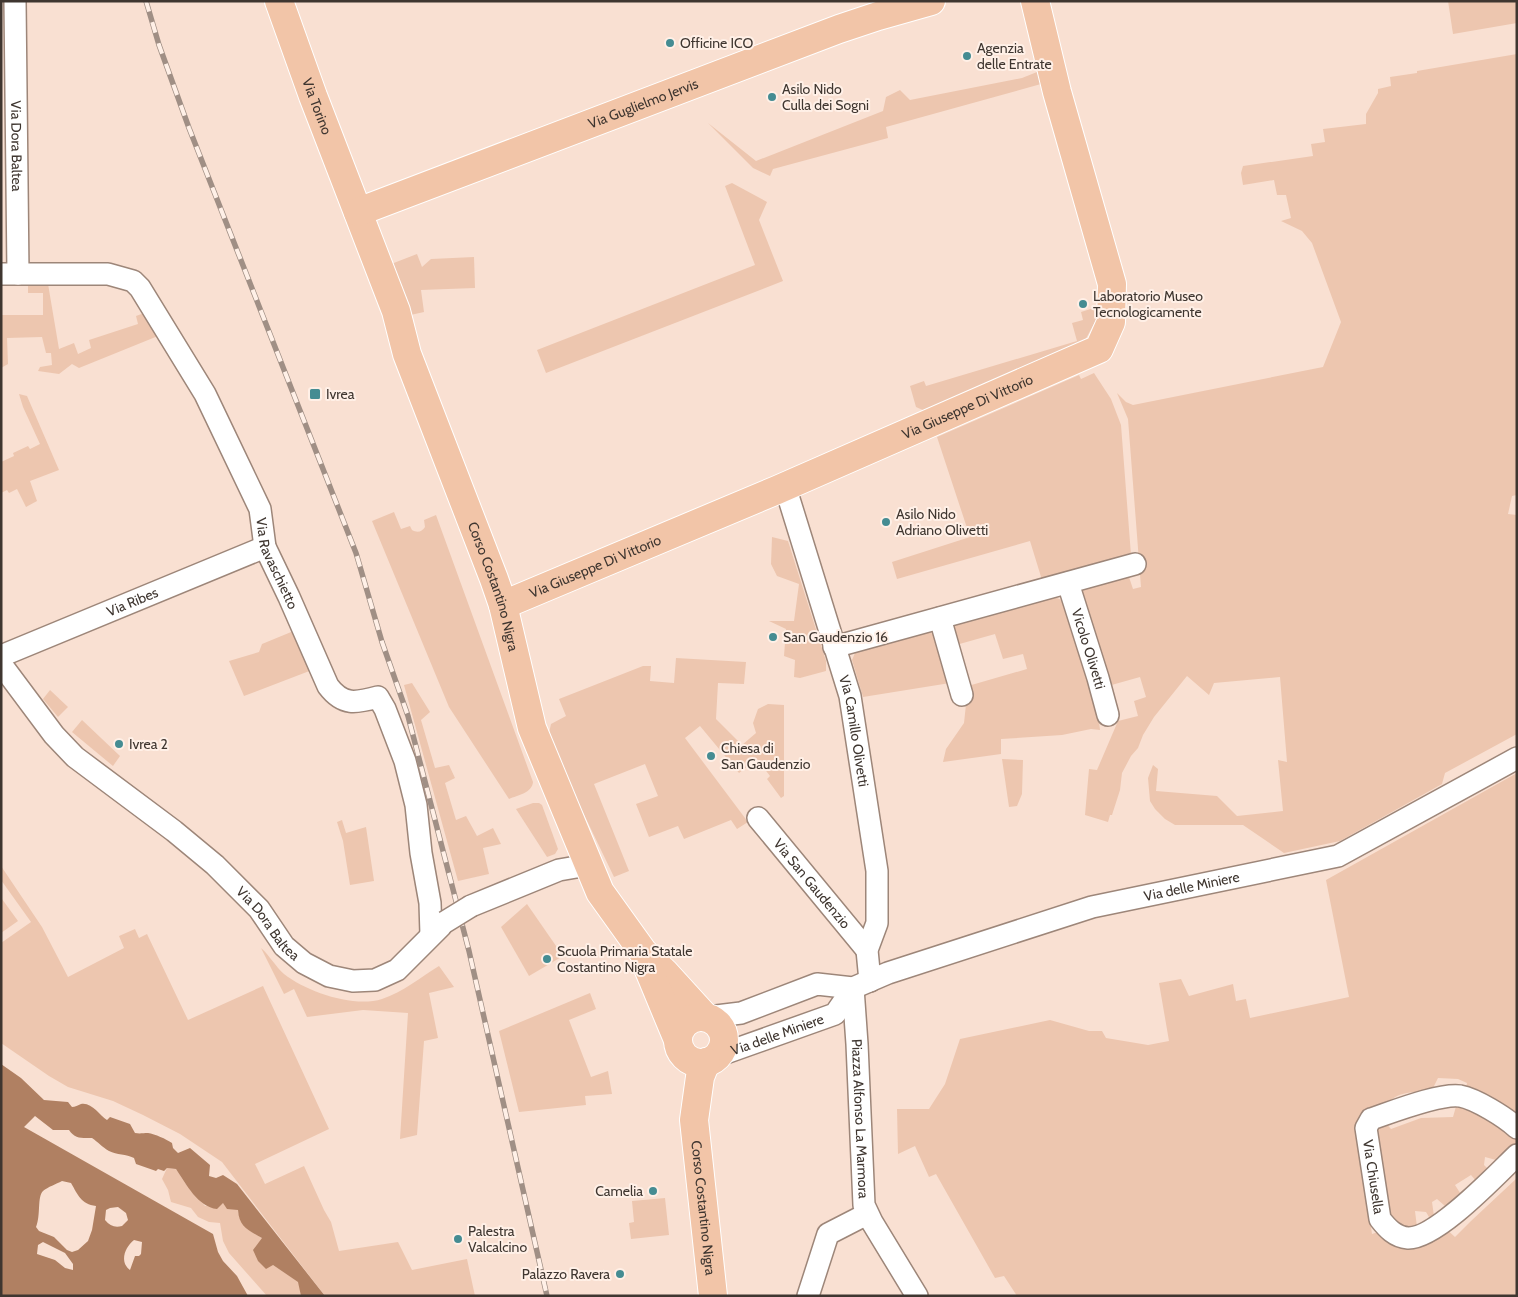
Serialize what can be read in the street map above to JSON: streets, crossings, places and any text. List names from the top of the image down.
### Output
{
  "streets": {
    "main road": [
      "Via Guglielmo Jervis",
      "Via Torino",
      "Via Giuseppe Di Vittorio",
      "Corso Costantino Nigra"
    ],
    "street": [
      "Via Dora Baltea",
      "Via Ravaschietto",
      "Via Ribes",
      "Vicolo Olivetti",
      "Via Camillo Olivetti",
      "Via San Gaudenzio",
      "Via delle Miniere",
      "Piazza Alfonso La Marmora",
      "Via Chiusella"
    ]
  },
  "crossings": [
    ["Via Guglielmo Jervis", "Via Torino"],
    ["Via Guglielmo Jervis", "Corso Costantino Nigra"],
    ["Via Torino", "Corso Costantino Nigra"],
    ["Via Dora Baltea", "Via Ravaschietto"],
    ["Via Dora Baltea", "Corso Costantino Nigra"],
    ["Via Giuseppe Di Vittorio", "Corso Costantino Nigra"],
    ["Via Giuseppe Di Vittorio", "Via Camillo Olivetti"],
    ["Via Ravaschietto", "Via Ribes"],
    ["Corso Costantino Nigra", "Via delle Miniere"],
    ["Via Camillo Olivetti", "Via San Gaudenzio"],
    ["Via Camillo Olivetti", "Via delle Miniere"],
    ["Via Camillo Olivetti", "Piazza Alfonso La Marmora"],
    ["Via delle Miniere", "Piazza Alfonso La Marmora"]
  ],
  "places": {
    "other": [
      "Officine ICO",
      "Agenzia delle Entrate",
      "Asilo Nido Culla dei Sogni",
      "Laboratorio Museo Tecnologicamente",
      "Asilo Nido Adriano Olivetti",
      "San Gaudenzio 16",
      "Ivrea 2",
      "Chiesa di San Gaudenzio",
      "Scuola Primaria Statale Costantino Nigra",
      "Camelia",
      "Palestra Valcalcino",
      "Palazzo Ravera"
    ],
    "transit": ["Ivrea"]
  }
}
